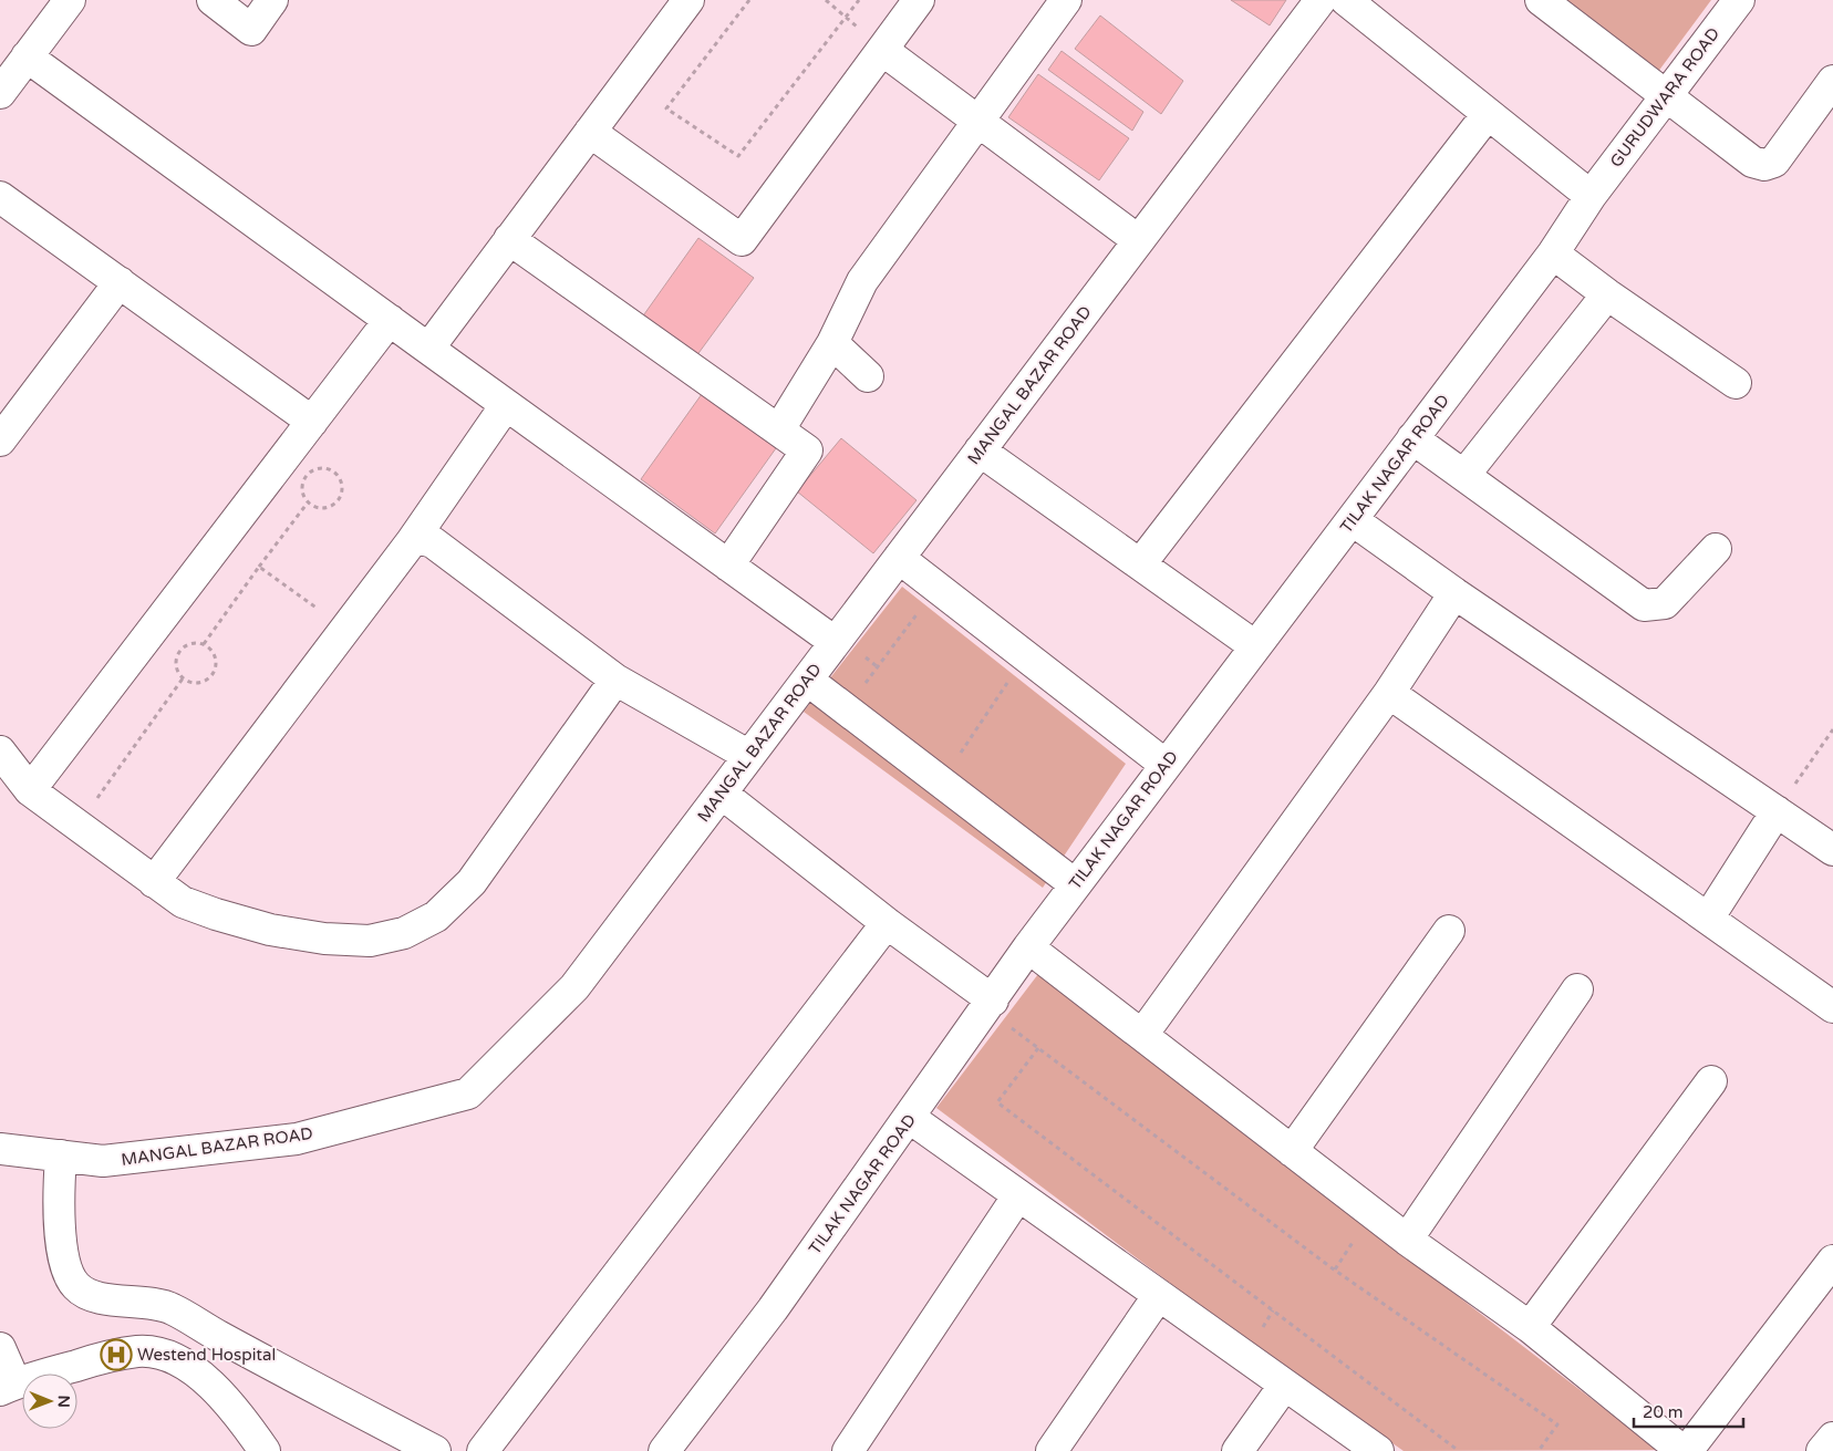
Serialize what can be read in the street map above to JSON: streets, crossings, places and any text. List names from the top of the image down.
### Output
{
  "streets": {
    "street": ["GURUDWARA ROAD", "MANGAL BAZAR ROAD", "TILAK NAGAR ROAD"]
  },
  "crossings": [
    ["GURUDWARA ROAD", "TILAK NAGAR ROAD"]
  ],
  "places": {
    "hospital": ["Westend Hospital"]
  },
  "scale_bar": "20 m",
  "north": "right"
}
